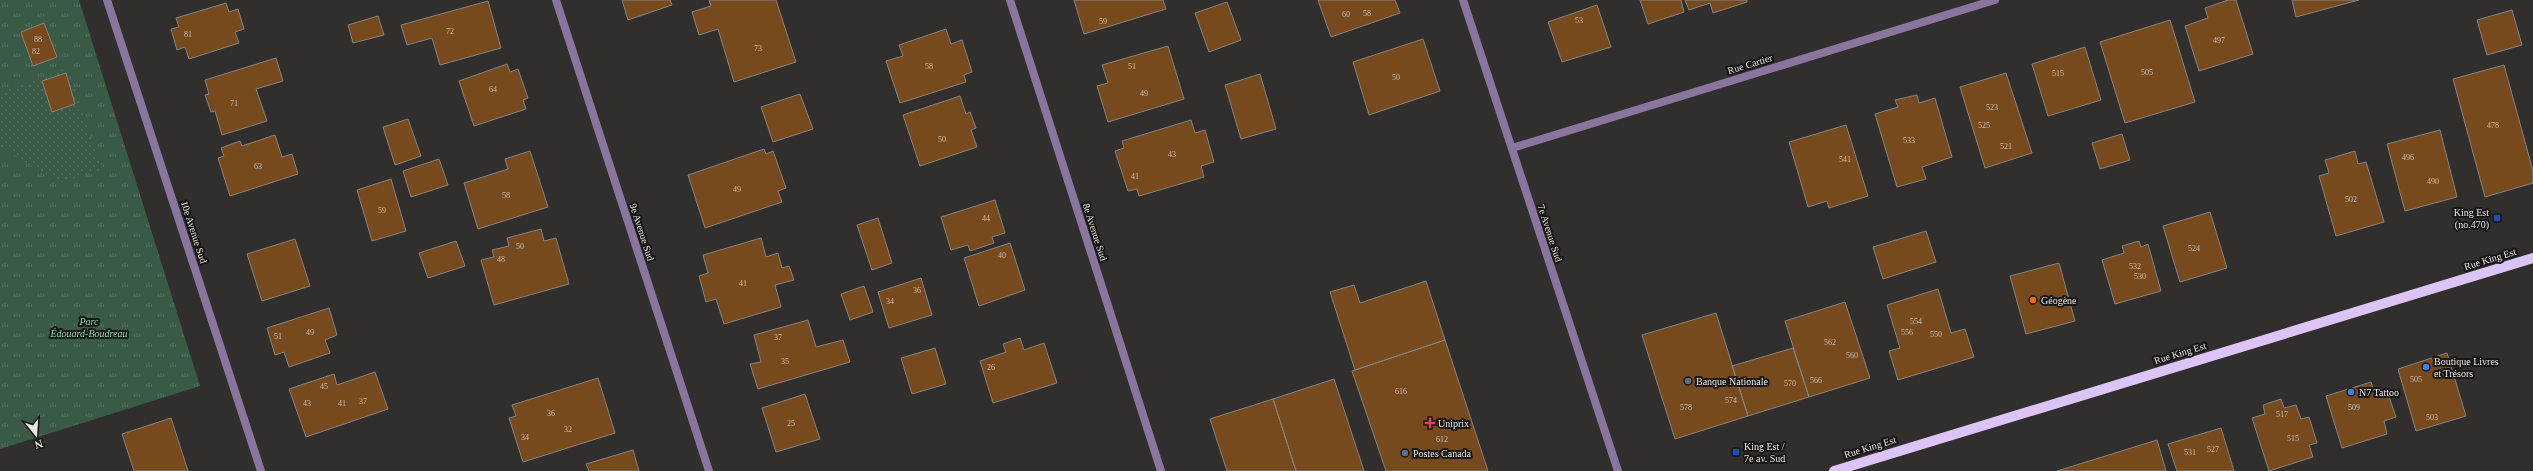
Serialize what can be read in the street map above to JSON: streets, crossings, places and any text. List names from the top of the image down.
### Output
{
  "streets": {
    "main road": ["Rue King Est"],
    "street": [
      "Rue Cartier",
      "10e Avenue Sud",
      "9e Avenue Sud",
      "8e Avenue Sud",
      "7e Avenue Sud"
    ]
  },
  "crossings": [
    ["Rue Cartier", "7e Avenue Sud"]
  ],
  "parks": ["Parc Édouard-Boudreau"],
  "places": {
    "transit": ["King Est (no.470)", "King Est / 7e av. Sud"],
    "other": [
      "Géogène",
      "Boutique Livres et Trésors",
      "Banque Nationale",
      "N7 Tattoo",
      "Postes Canada"
    ],
    "health": ["Uniprix"]
  },
  "house_numbers": [
    "58",
    "60",
    "53",
    "59",
    "72",
    "81",
    "88",
    "497",
    "73",
    "82",
    "58",
    "51",
    "505",
    "515",
    "50",
    "64",
    "49",
    "71",
    "523",
    "525",
    "478",
    "50",
    "533",
    "521",
    "43",
    "496",
    "541",
    "63",
    "41",
    "490",
    "49",
    "58",
    "502",
    "59",
    "44",
    "50",
    "524",
    "40",
    "48",
    "532",
    "530",
    "41",
    "36",
    "34",
    "554",
    "49",
    "556",
    "550",
    "51",
    "37",
    "562",
    "560",
    "35",
    "26",
    "505",
    "566",
    "570",
    "45",
    "616",
    "574",
    "37",
    "43",
    "41",
    "578",
    "509",
    "36",
    "517",
    "503",
    "25",
    "32",
    "34",
    "515",
    "612",
    "527",
    "531"
  ],
  "north": "bottom"
}
